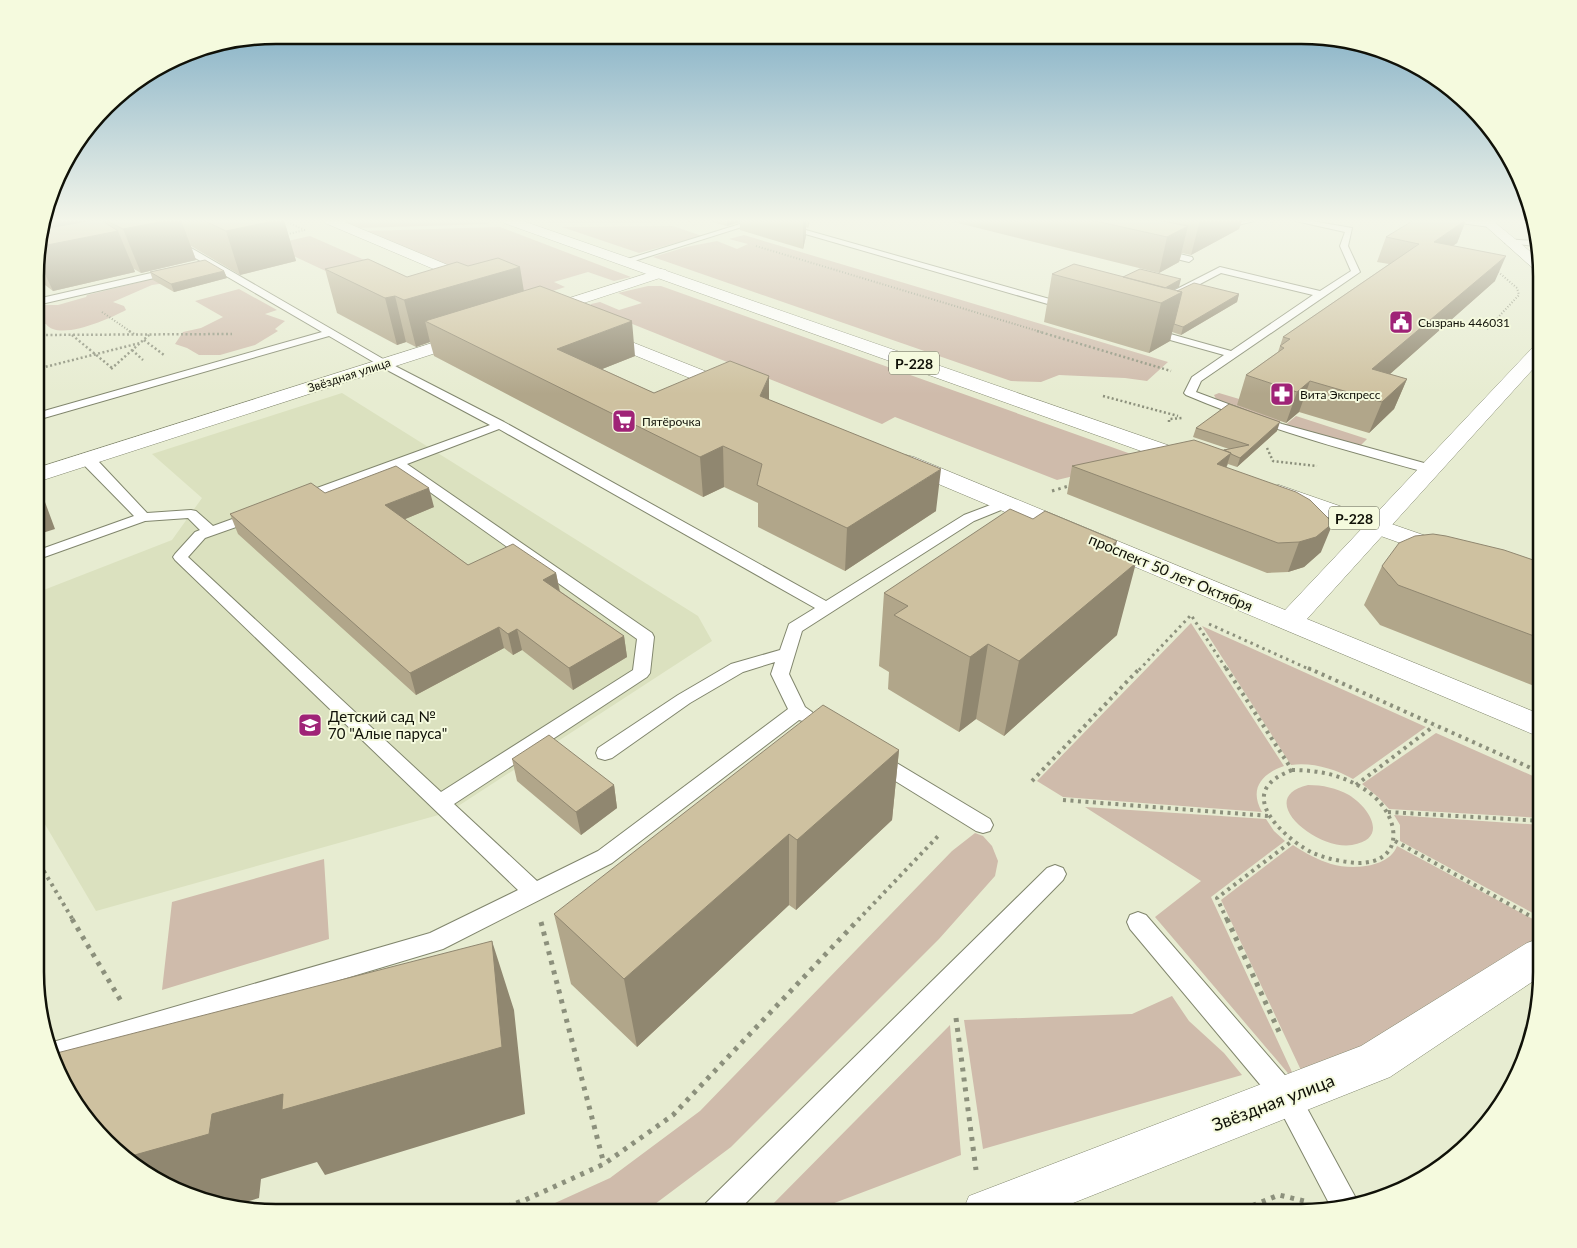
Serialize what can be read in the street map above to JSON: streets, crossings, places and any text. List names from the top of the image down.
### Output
{
  "streets": {
    "street": ["Р-228", "Звёздная улица", "проспект 50 лет Октября"]
  },
  "places": {
    "public building": ["Сызрань 446031"],
    "pharmacy": ["Вита Экспресс"],
    "supermarket": ["Пятёрочка"],
    "school or university": ["Детский сад № 70 \"Алые паруса\""]
  }
}
